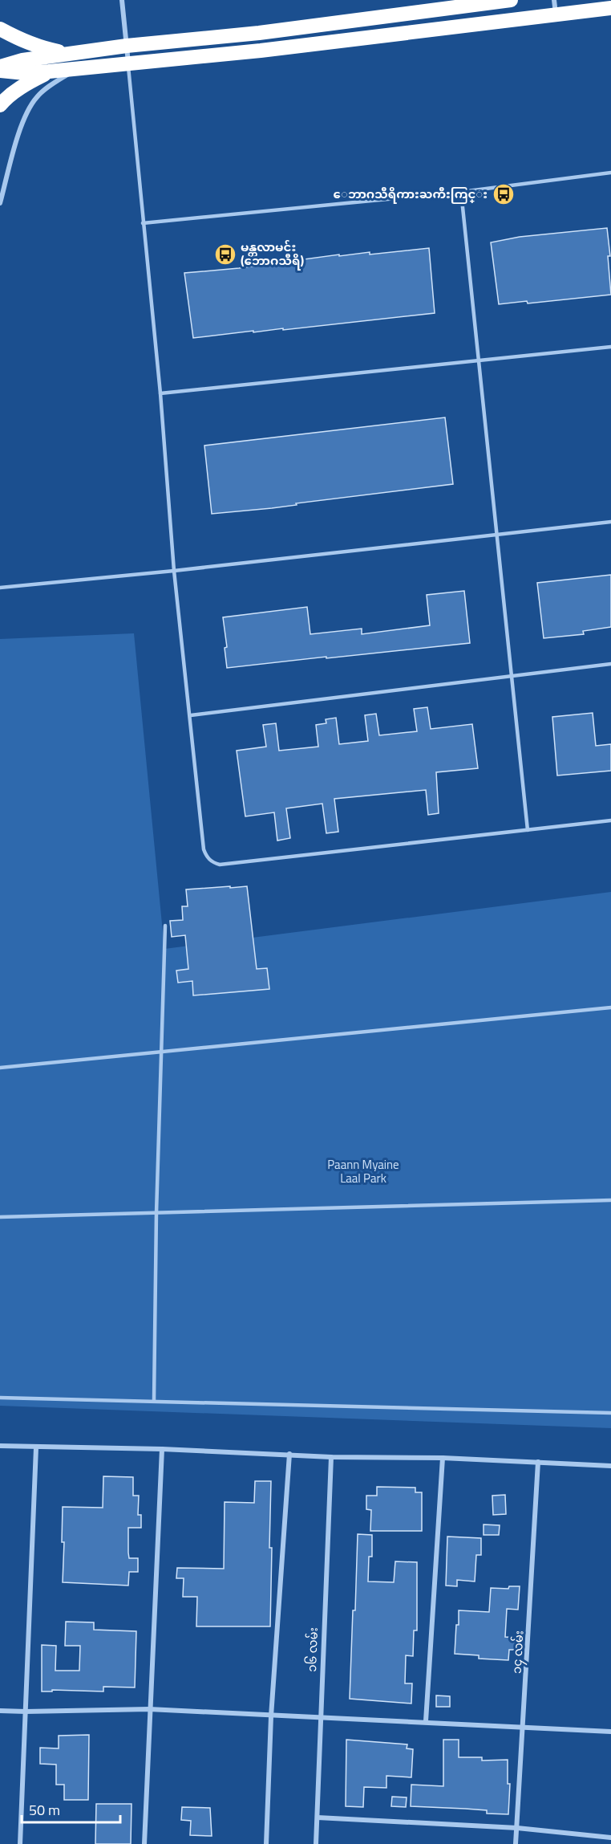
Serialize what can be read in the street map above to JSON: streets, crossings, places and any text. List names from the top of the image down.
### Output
{
  "streets": {
    "street": ["၁၆ လမ်း", "၁၄ လမ်း"]
  },
  "parks": ["Paann Myaine Laal Park"],
  "places": {
    "bus stop": ["ေဘာဂသီရိကားႀကီးကြင္း", "မန္တလာမင်း (ဘောဂသီရိ)"]
  },
  "scale_bar": "50 m"
}
